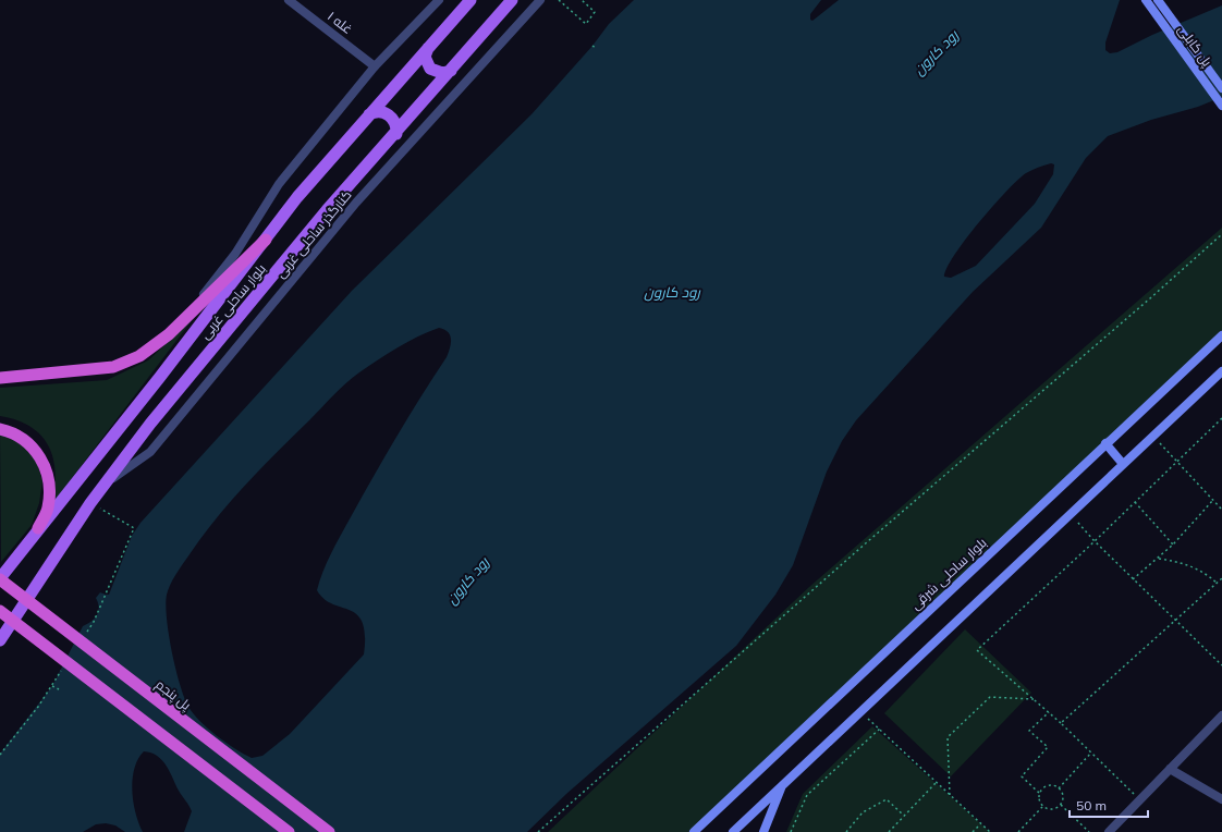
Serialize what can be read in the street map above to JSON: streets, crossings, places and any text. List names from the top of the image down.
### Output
{
  "streets": {
    "highway": ["پل پنجم"],
    "main road": ["پل کابلی", "بلوار ساحلی غربی", "بلوار ساحلی شرقی"],
    "street": ["غله ۱", "کنارگذر ساحلی غربی"]
  },
  "crossings": [
    ["کنارگذر ساحلی غربی", "بلوار ساحلی غربی"],
    ["بلوار ساحلی غربی", "پل پنجم"]
  ],
  "water": ["رود کارون"],
  "scale_bar": "50 m"
}
